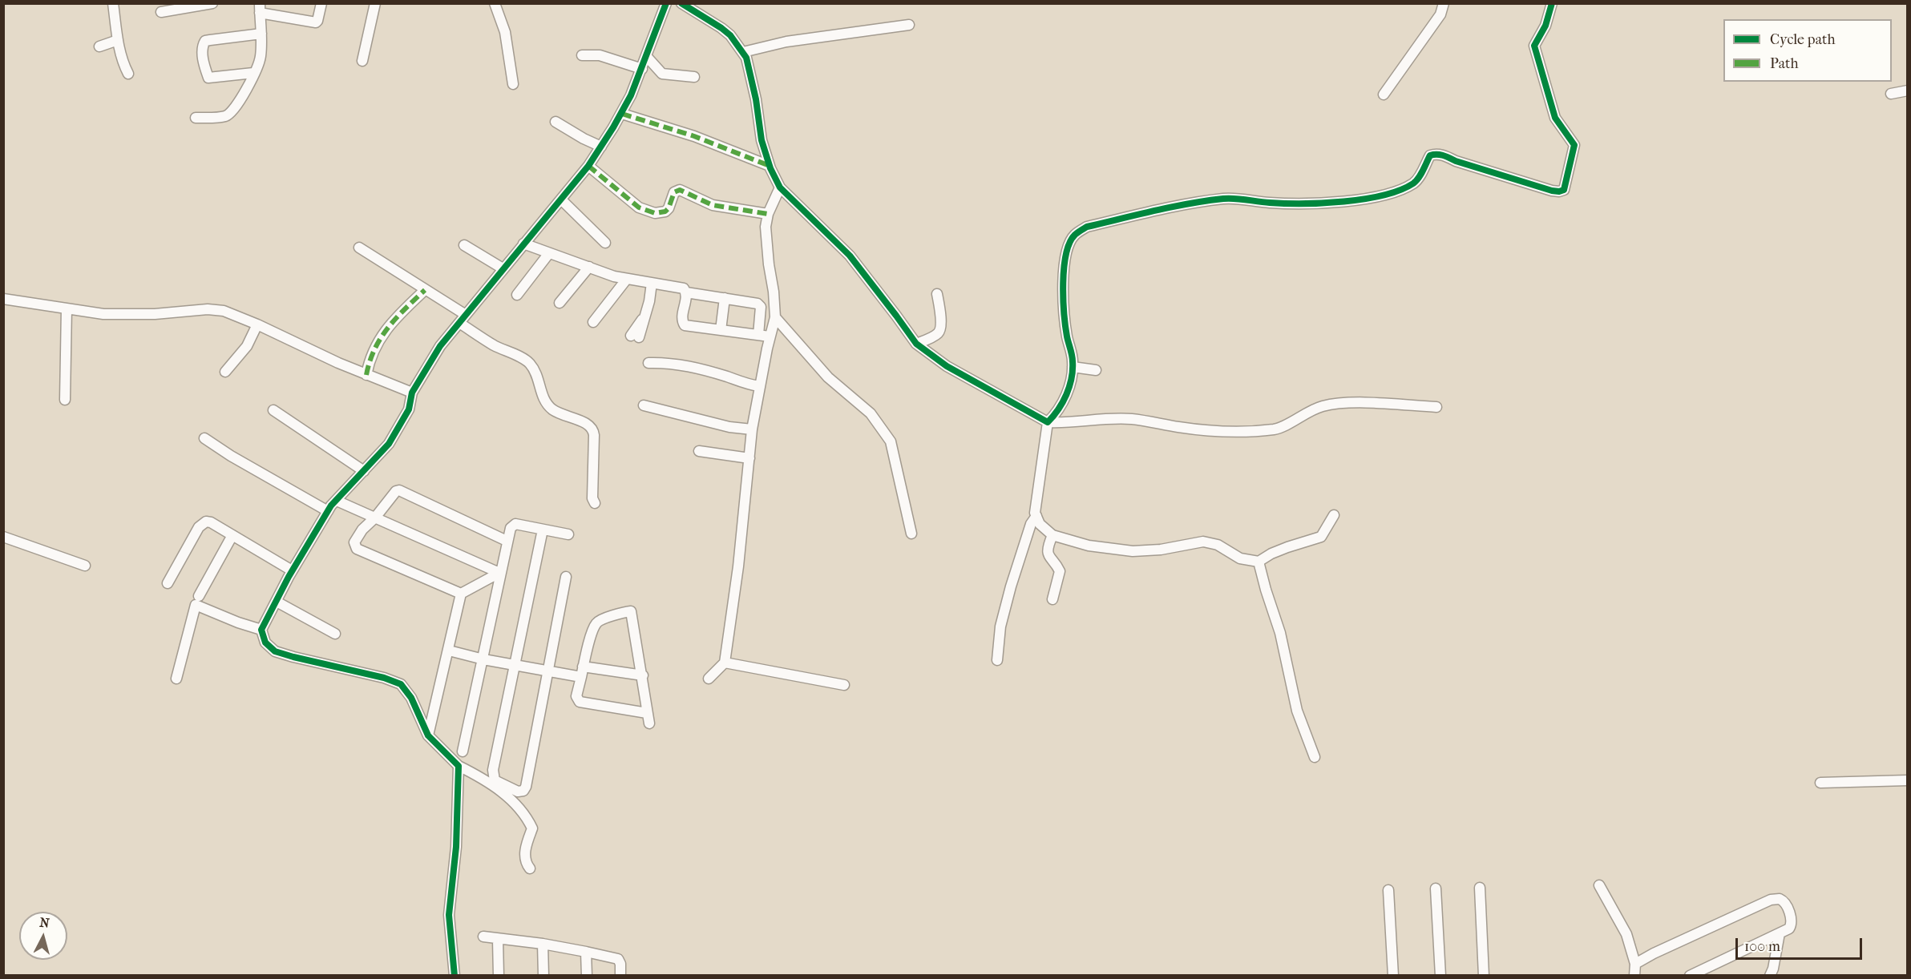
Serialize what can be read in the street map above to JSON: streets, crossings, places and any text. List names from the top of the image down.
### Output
{
  "legend": ["Cycle path", "Path"],
  "scale_bar": "100 m",
  "north": "top"
}
